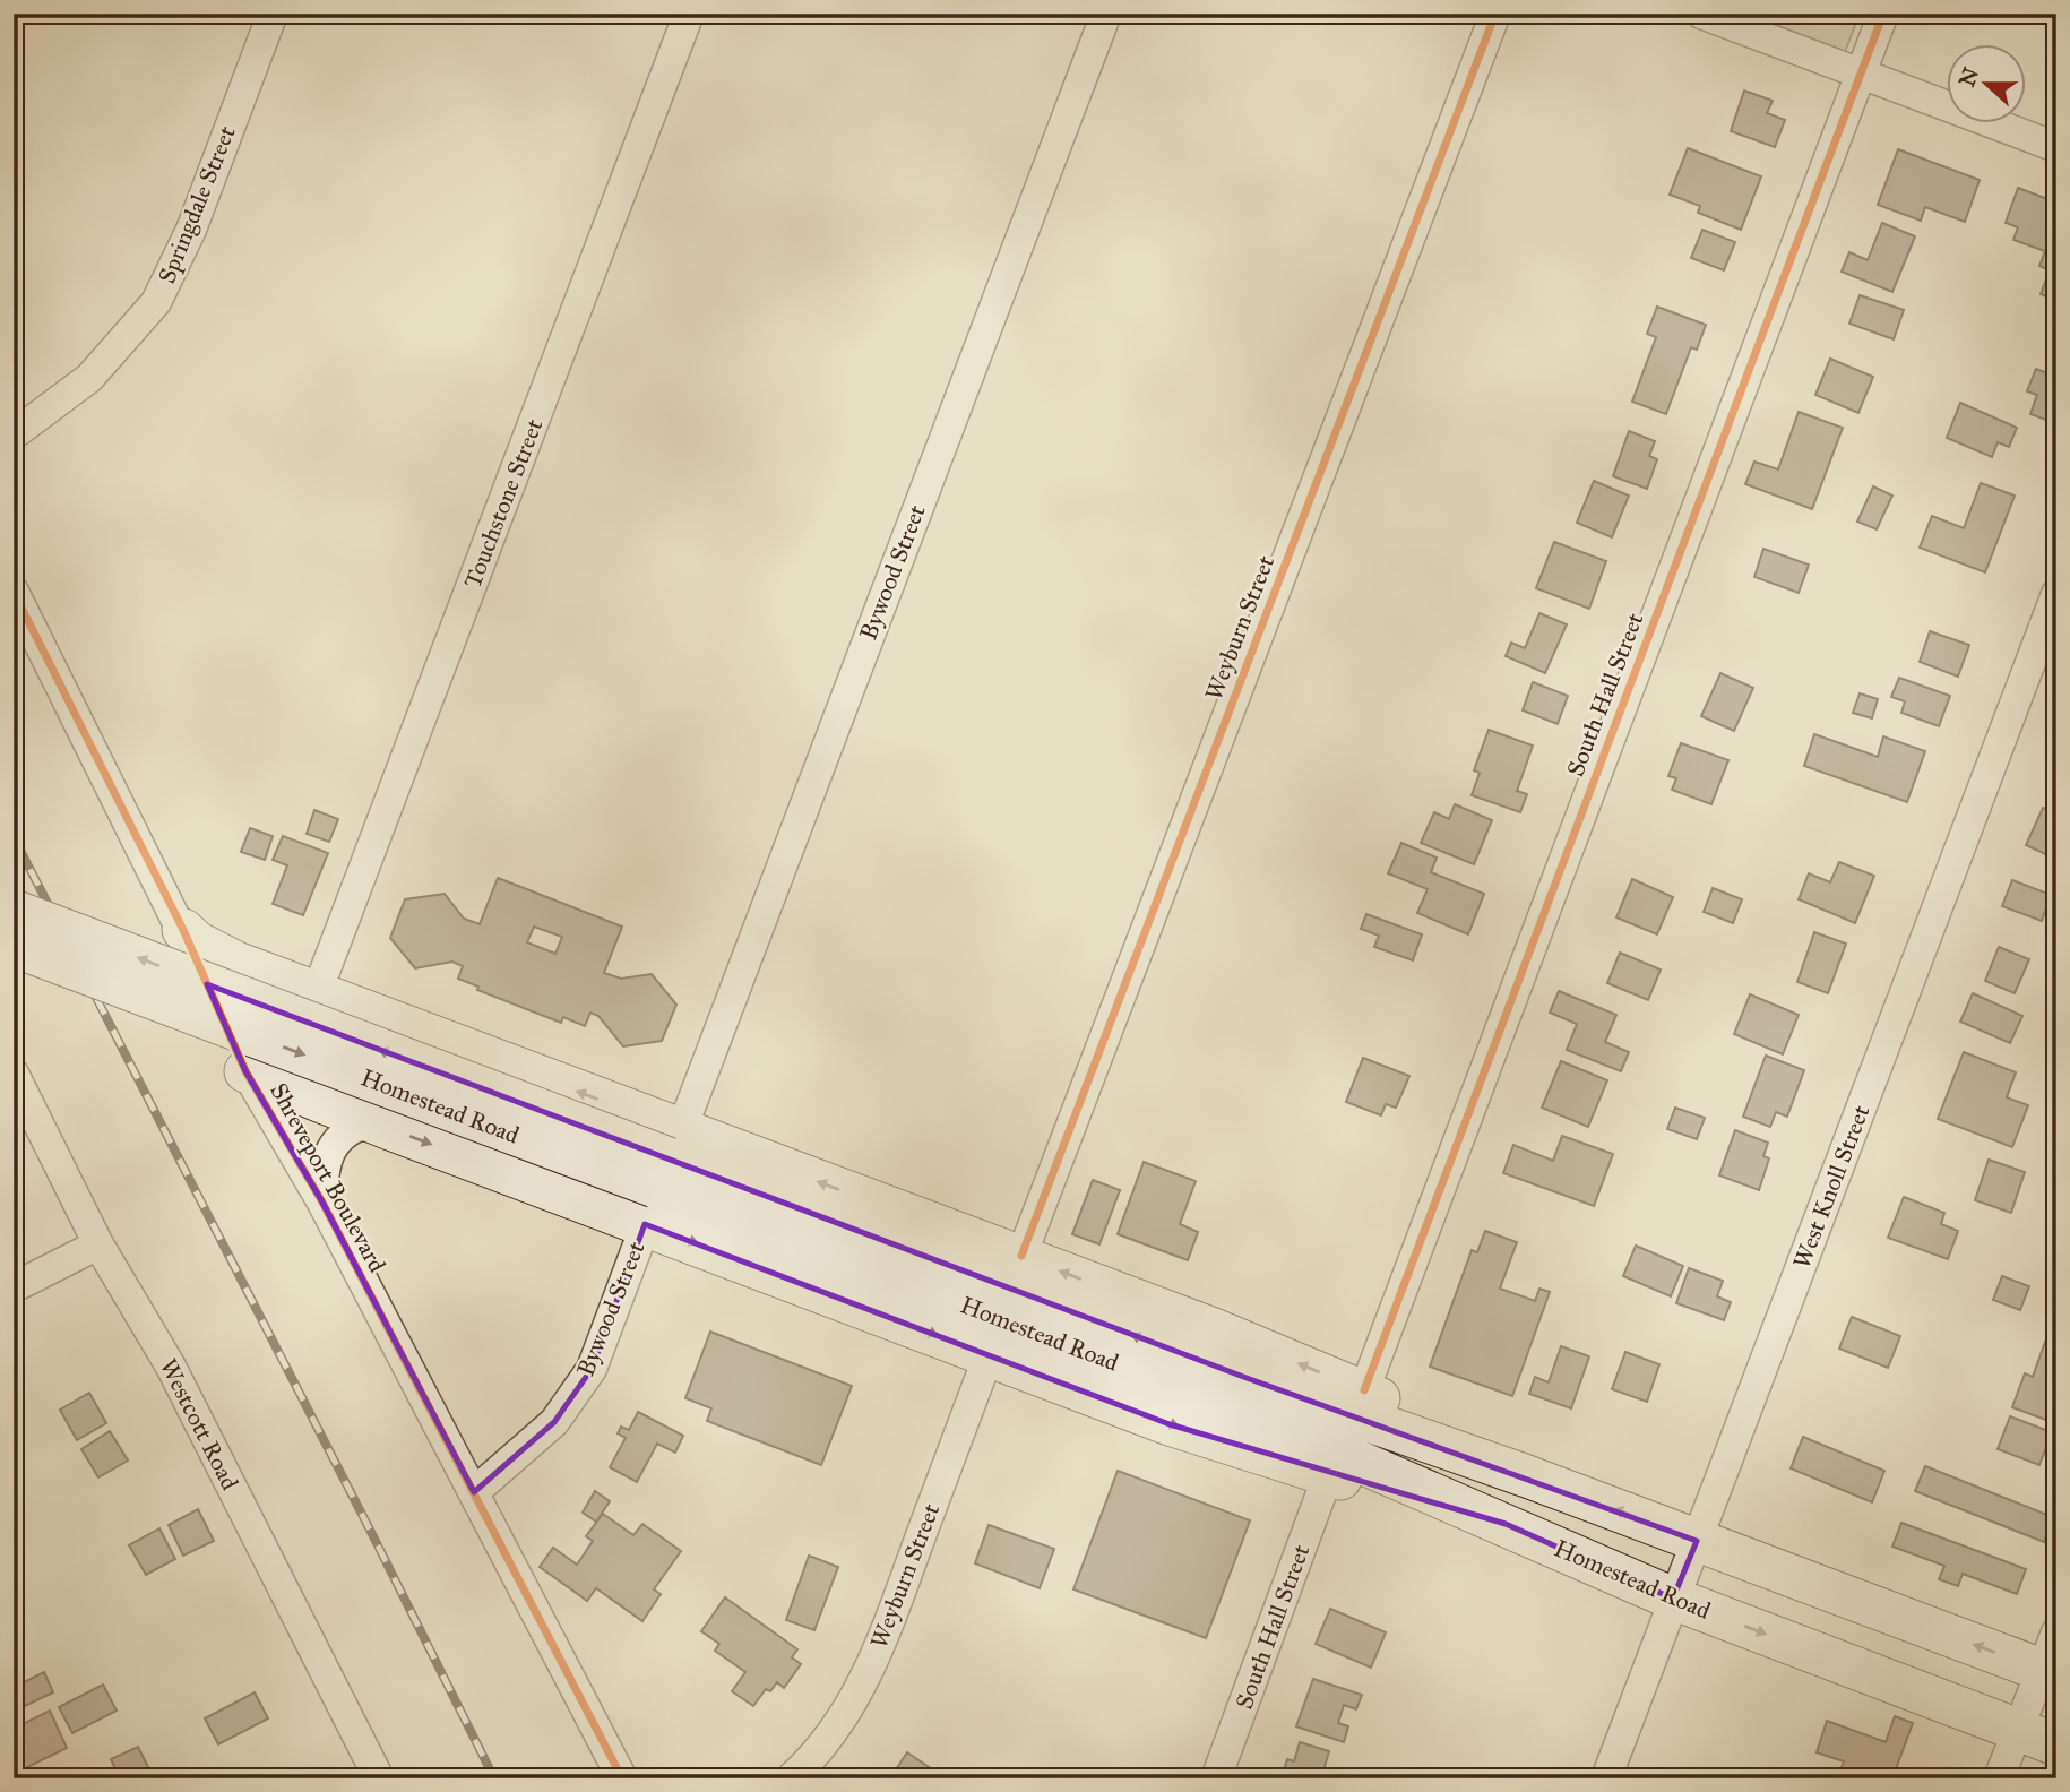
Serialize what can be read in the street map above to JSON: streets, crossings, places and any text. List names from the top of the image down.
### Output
{
  "streets": {
    "main road": ["Homestead Road"],
    "street": [
      "Springdale Street",
      "Touchstone Street",
      "Bywood Street",
      "Weyburn Street",
      "South Hall Street",
      "Shreveport Boulevard",
      "West Knoll Street",
      "Westcott Road"
    ]
  },
  "crossings": [
    ["Bywood Street", "Homestead Road"],
    ["Bywood Street", "Shreveport Boulevard"],
    ["Homestead Road", "West Knoll Street"]
  ],
  "north": "left"
}
